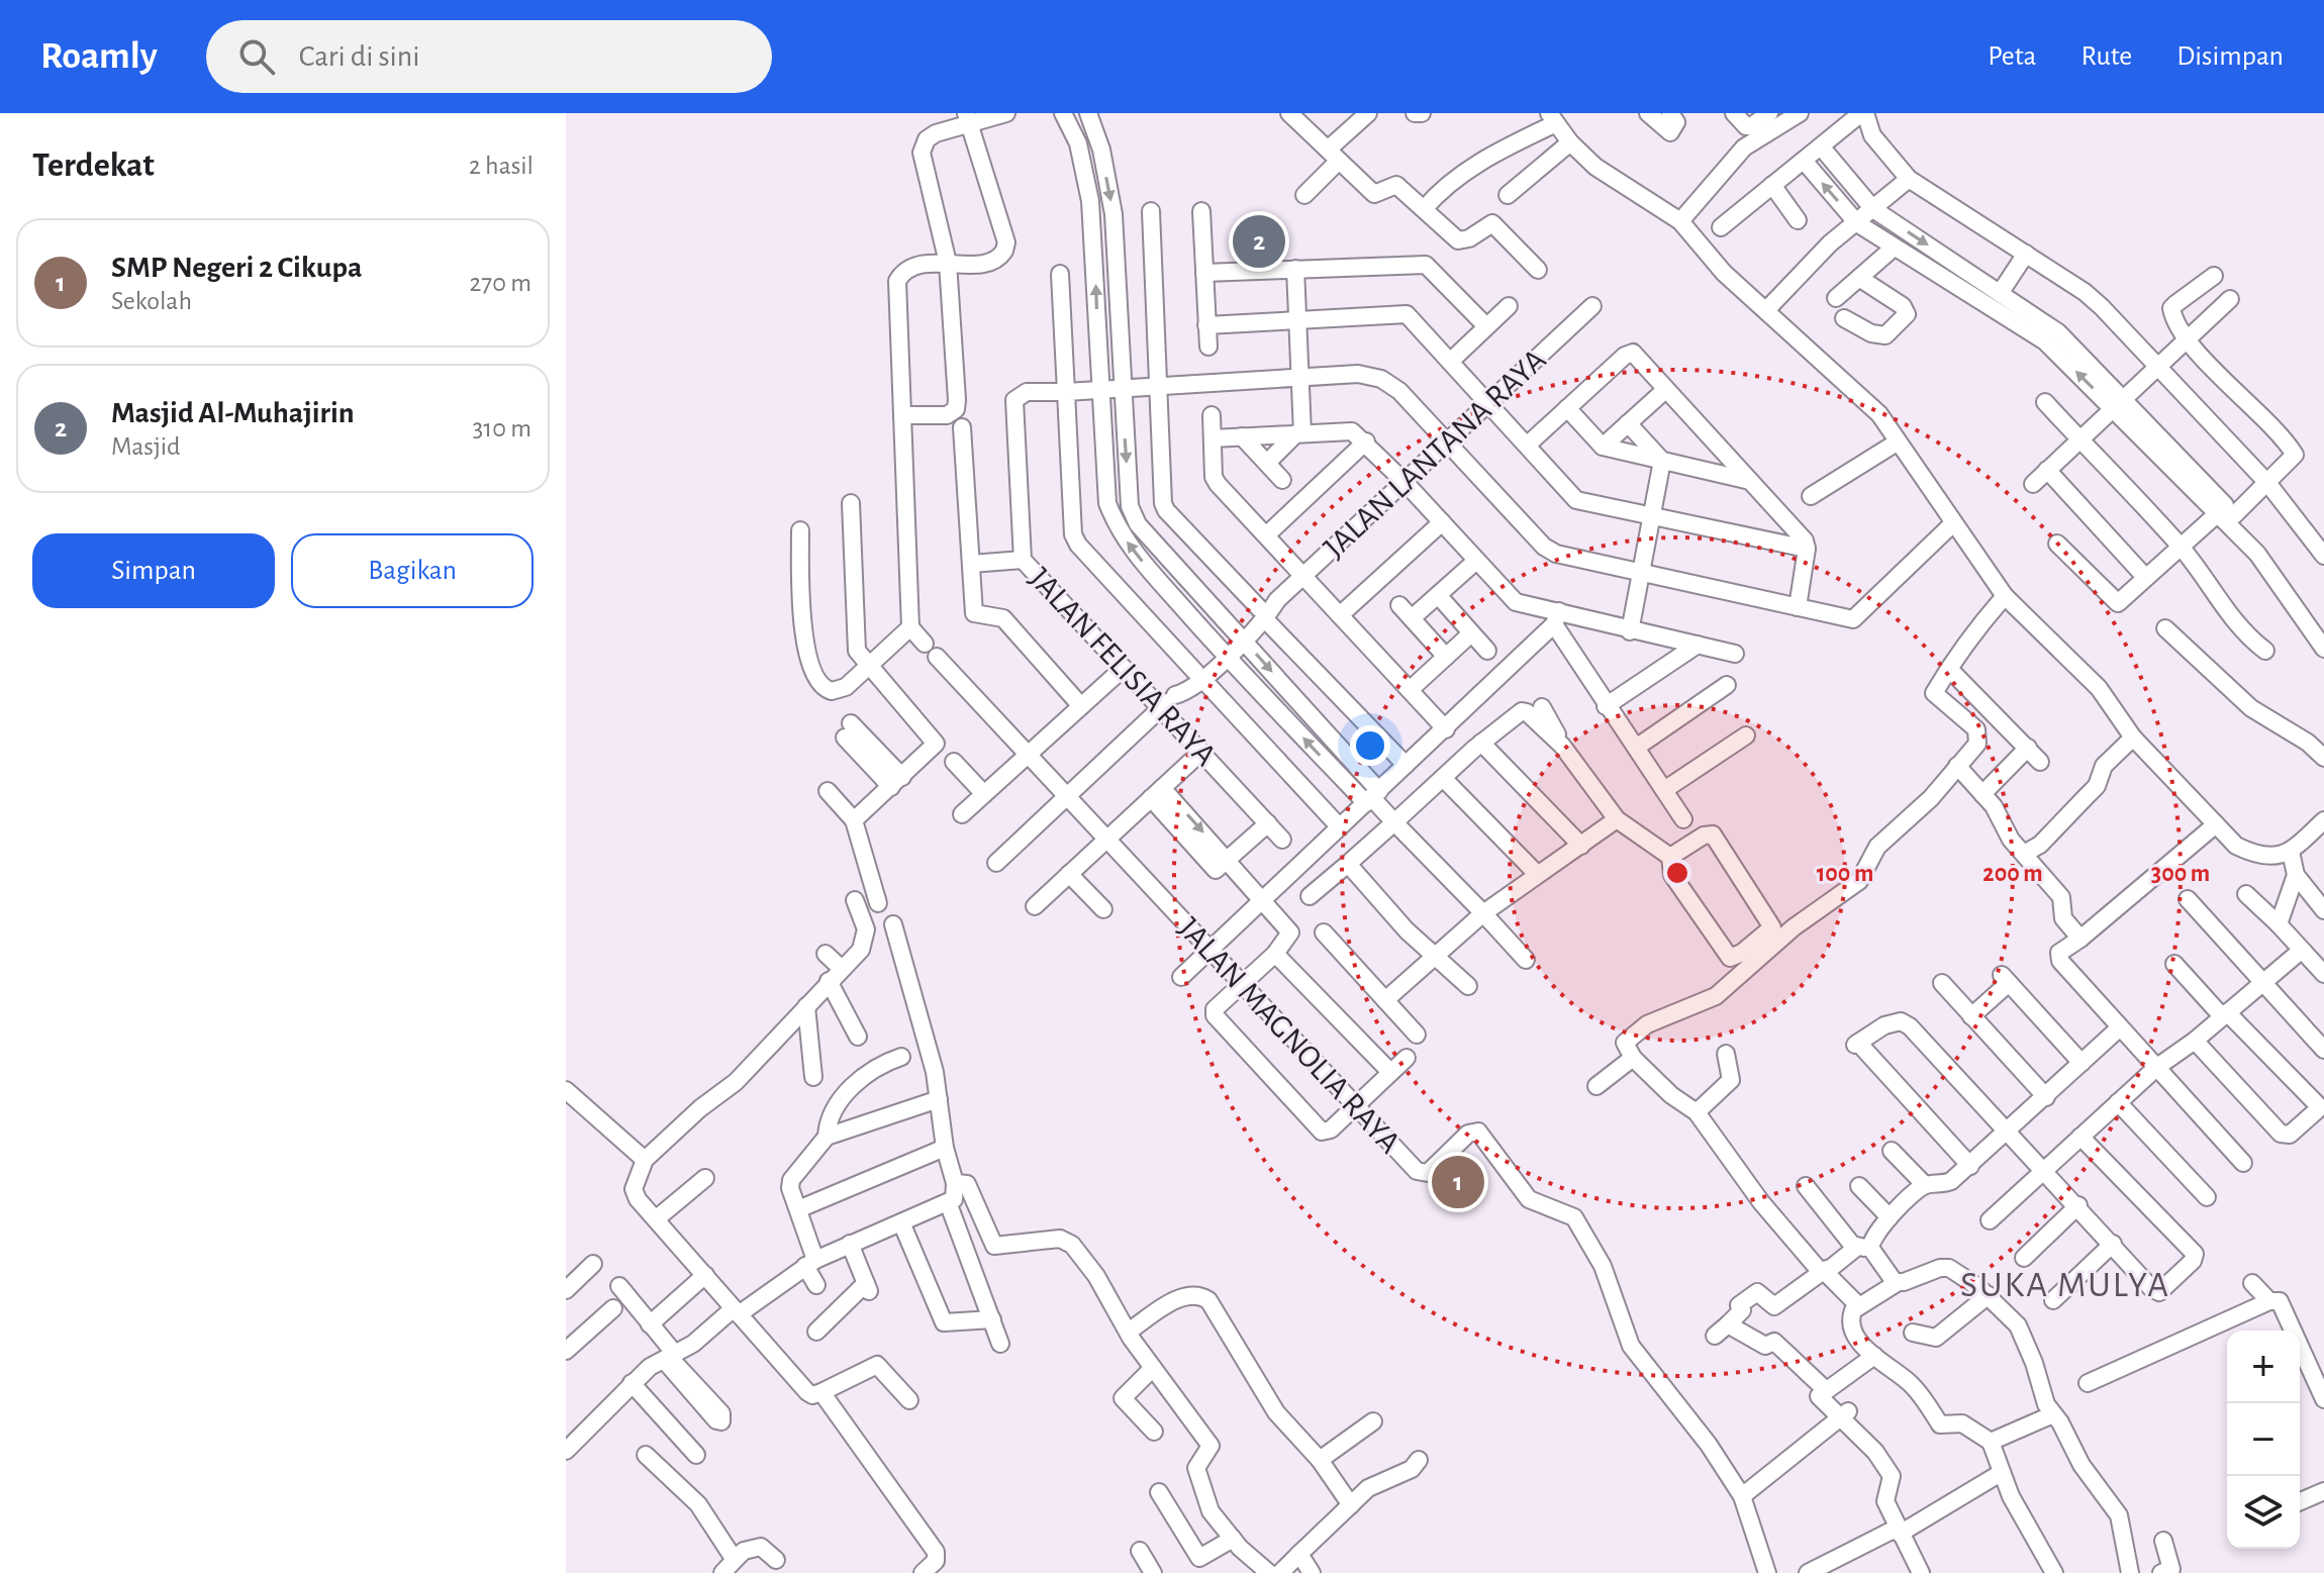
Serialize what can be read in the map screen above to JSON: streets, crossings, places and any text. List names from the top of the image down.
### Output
{
  "streets": {
    "street": ["JALAN LANTANA RAYA", "JALAN FELISIA RAYA", "JALAN MAGNOLIA RAYA"]
  },
  "crossings": [
    ["JALAN LANTANA RAYA", "JALAN FELISIA RAYA"],
    ["JALAN LANTANA RAYA", "JALAN MAGNOLIA RAYA"]
  ],
  "districts": ["SUKA MULYA"],
  "page": {
    "header": "Roamly",
    "search": "Cari di sini",
    "nav": ["Peta", "Rute", "Disimpan"],
    "heading": ["Terdekat", "2 hasil"],
    "pins": ["2", "1"],
    "list": [
      {
        "mark": "1",
        "name": "SMP Negeri 2 Cikupa",
        "note": "Sekolah",
        "value": "270 m"
      },
      {
        "mark": "2",
        "name": "Masjid Al-Muhajirin",
        "note": "Masjid",
        "value": "310 m"
      }
    ],
    "buttons": ["Simpan", "Bagikan"],
    "map_buttons": ["+", "−"]
  },
  "rings": ["100 m", "200 m", "300 m"]
}
